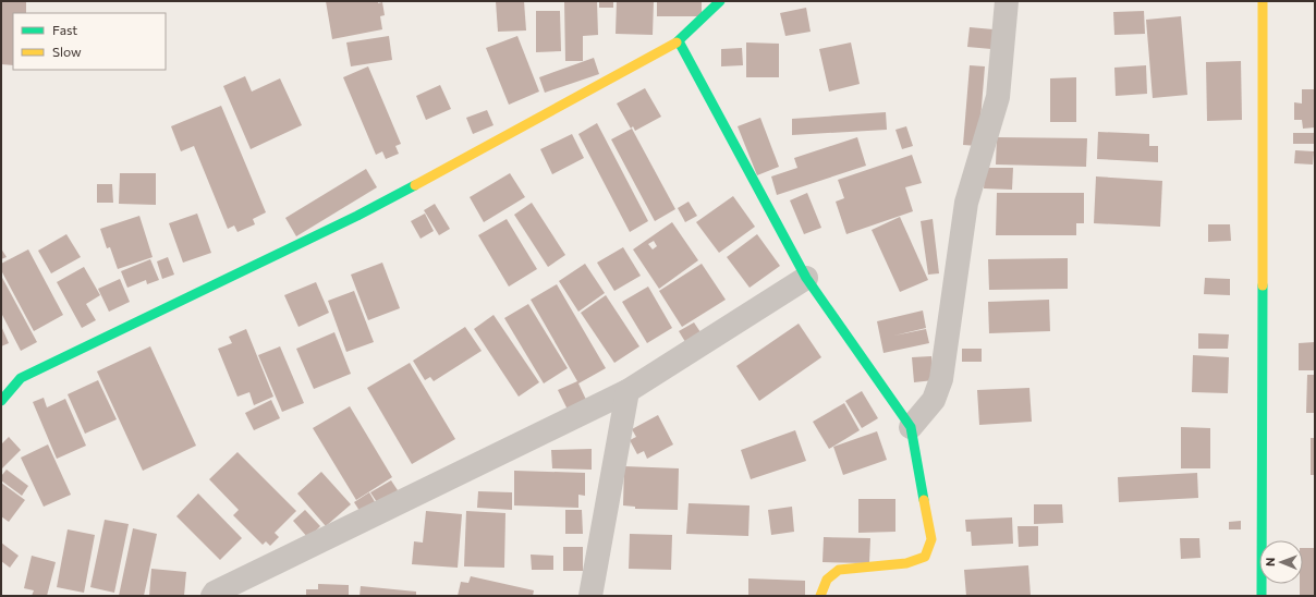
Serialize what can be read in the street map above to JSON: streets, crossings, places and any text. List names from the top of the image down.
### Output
{
  "legend": ["Fast", "Slow"],
  "north": "left"
}
